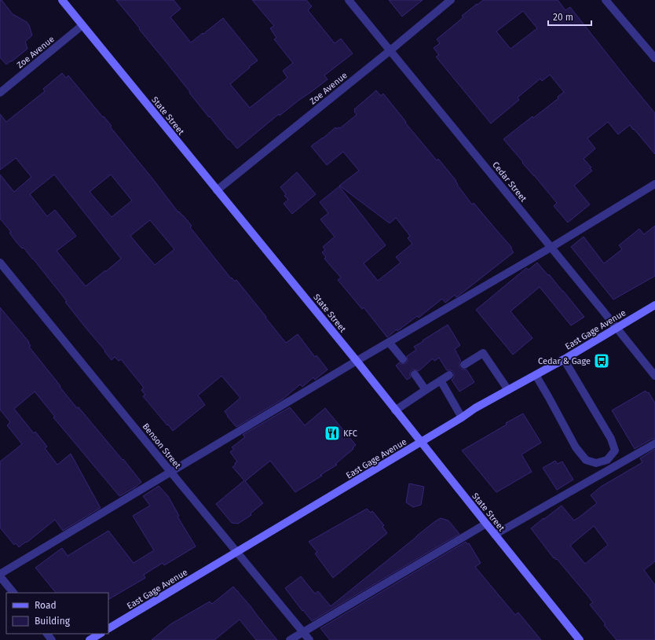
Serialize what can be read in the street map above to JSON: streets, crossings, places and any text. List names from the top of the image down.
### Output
{
  "streets": {
    "main road": ["State Street", "East Gage Avenue"],
    "street": ["Zoe Avenue", "Cedar Street", "Benson Street"]
  },
  "crossings": [
    ["Zoe Avenue", "State Street"],
    ["Zoe Avenue", "Cedar Street"],
    ["State Street", "East Gage Avenue"],
    ["Cedar Street", "East Gage Avenue"],
    ["East Gage Avenue", "Benson Street"]
  ],
  "places": {
    "bus stop": ["Cedar & Gage"],
    "restaurant": ["KFC"]
  },
  "legend": ["Road", "Building"],
  "scale_bar": "20 m"
}
